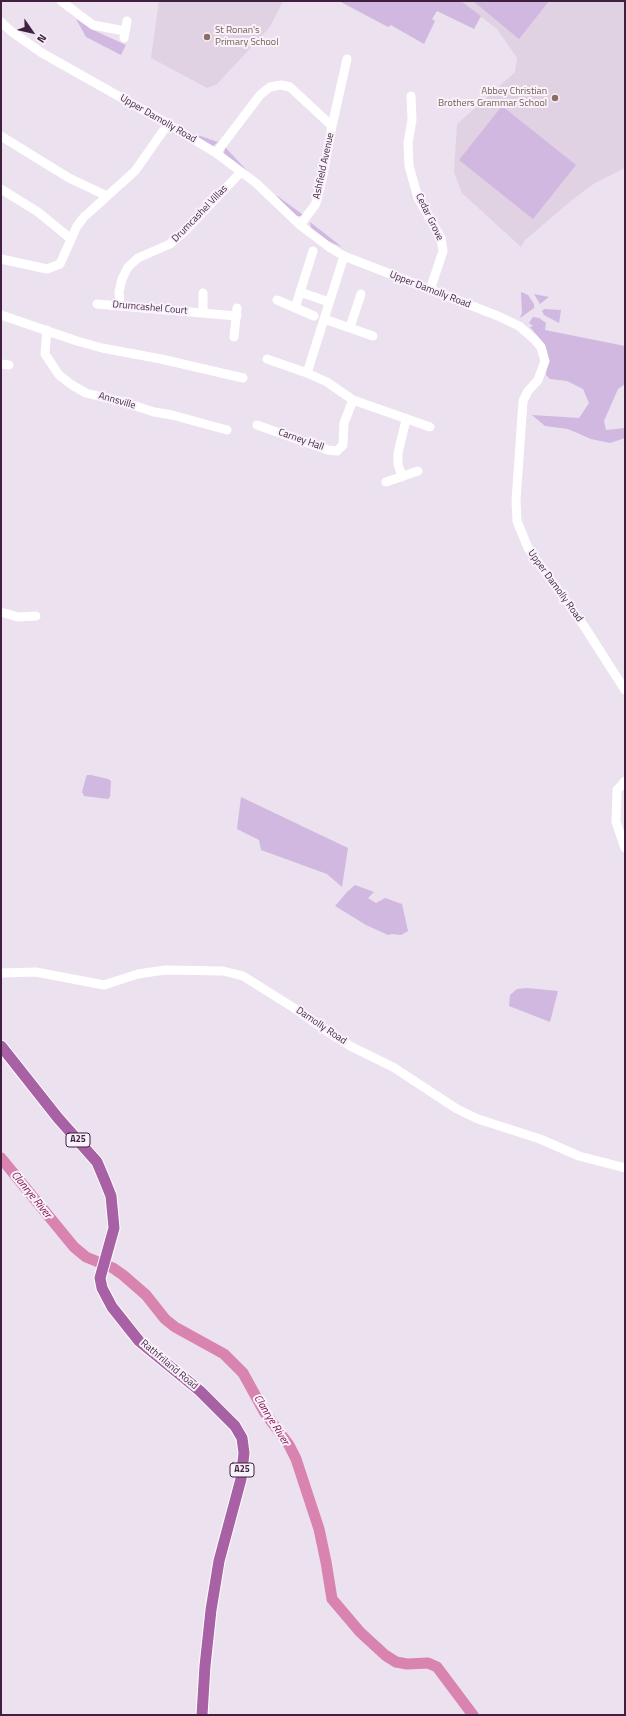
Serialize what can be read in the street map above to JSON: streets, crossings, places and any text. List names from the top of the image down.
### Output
{
  "streets": {
    "main road": ["A25", "Rathfriland Road"],
    "street": [
      "Upper Damolly Road",
      "Ashfield Avenue",
      "Drumcashel Villas",
      "Cedar Grove",
      "Drumcashel Court",
      "Annsville",
      "Carney Hall",
      "Damolly Road"
    ]
  },
  "crossings": [
    ["Upper Damolly Road", "Ashfield Avenue"],
    ["Upper Damolly Road", "Drumcashel Villas"],
    ["Upper Damolly Road", "Cedar Grove"],
    ["Drumcashel Villas", "Drumcashel Court"]
  ],
  "water": ["Clanrye River"],
  "places": ["St Ronan's Primary School", "Abbey Christian Brothers Grammar School"],
  "north": "bottom right"
}
